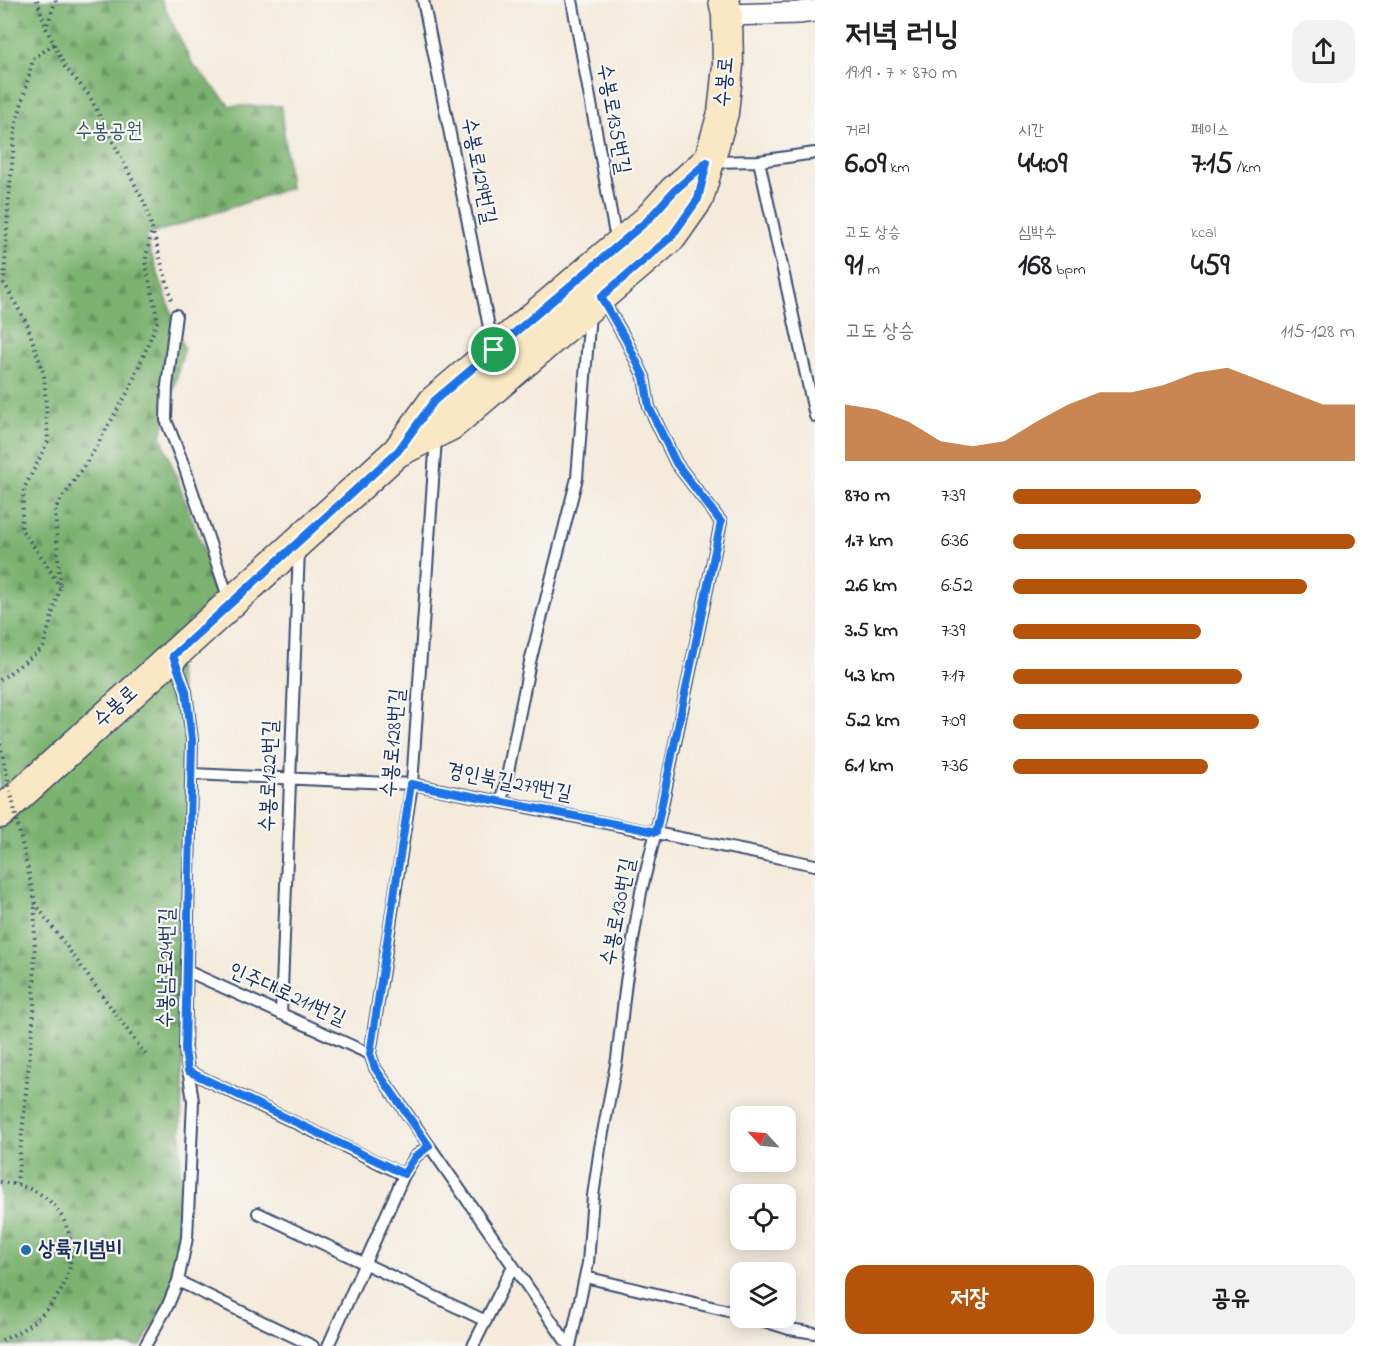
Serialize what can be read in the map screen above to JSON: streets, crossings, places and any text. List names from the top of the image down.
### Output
{
  "streets": {
    "street": ["수봉로"],
    "lane": [
      "수봉로135번길",
      "수봉로129번길",
      "수봉로128번길",
      "수봉로122번길",
      "경인북길279번길",
      "수봉로130번길",
      "수봉남로24번길",
      "인주대로211번길"
    ]
  },
  "crossings": [
    ["수봉로", "수봉로135번길"],
    ["수봉로", "수봉로129번길"],
    ["수봉로", "수봉로128번길"],
    ["수봉로", "수봉로122번길"],
    ["수봉로", "수봉로130번길"],
    ["수봉로", "수봉남로24번길"],
    ["수봉로128번길", "경인북길279번길"],
    ["수봉로128번길", "인주대로211번길"],
    ["수봉로122번길", "경인북길279번길"],
    ["수봉로122번길", "인주대로211번길"],
    ["경인북길279번길", "수봉로130번길"],
    ["경인북길279번길", "수봉남로24번길"],
    ["수봉남로24번길", "인주대로211번길"]
  ],
  "parks": ["수봉공원"],
  "places": ["상륙기념비"],
  "north": "top left",
  "page": {
    "heading": ["저녁 러닝", "19:19 · 7 × 870 m"],
    "stats": [
      ["거리", "6.09 km"],
      ["시간", "44:09"],
      ["페이스", "7:15 /km"],
      ["고도 상승", "91 m"],
      ["심박수", "168 bpm"],
      ["kcal", "459"]
    ],
    "chart": ["고도 상승", "115–128 m"],
    "list": [
      {
        "name": "870 m",
        "note": "7:39"
      },
      {
        "name": "1.7 km",
        "note": "6:36"
      },
      {
        "name": "2.6 km",
        "note": "6:52"
      },
      {
        "name": "3.5 km",
        "note": "7:39"
      },
      {
        "name": "4.3 km",
        "note": "7:17"
      },
      {
        "name": "5.2 km",
        "note": "7:09"
      },
      {
        "name": "6.1 km",
        "note": "7:36"
      }
    ],
    "buttons": ["저장", "공유"]
  }
}
